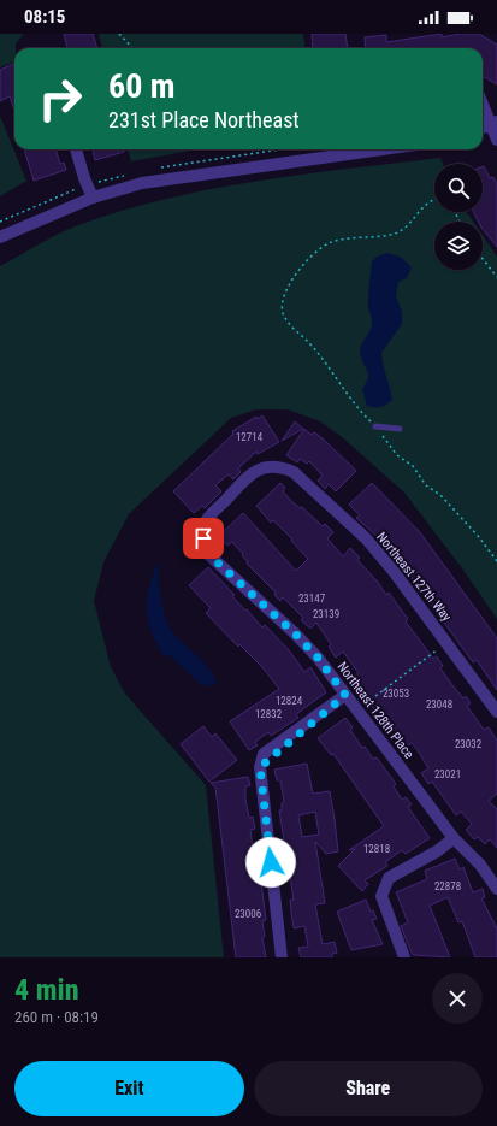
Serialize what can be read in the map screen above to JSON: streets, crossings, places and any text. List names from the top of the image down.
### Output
{
  "streets": {
    "street": ["Northeast 127th Way", "Northeast 128th Place"]
  },
  "crossings": [
    ["Northeast 127th Way", "Northeast 128th Place"]
  ],
  "house_numbers": [
    "12714",
    "23147",
    "23139",
    "23053",
    "12824",
    "23048",
    "12832",
    "23032",
    "23021",
    "12818",
    "22878",
    "23006"
  ],
  "page": {
    "status": "08:15",
    "turn": ["60 m", "231st Place Northeast"],
    "heading": ["4 min", "260 m · 08:19"],
    "buttons": ["Exit", "Share"]
  }
}
